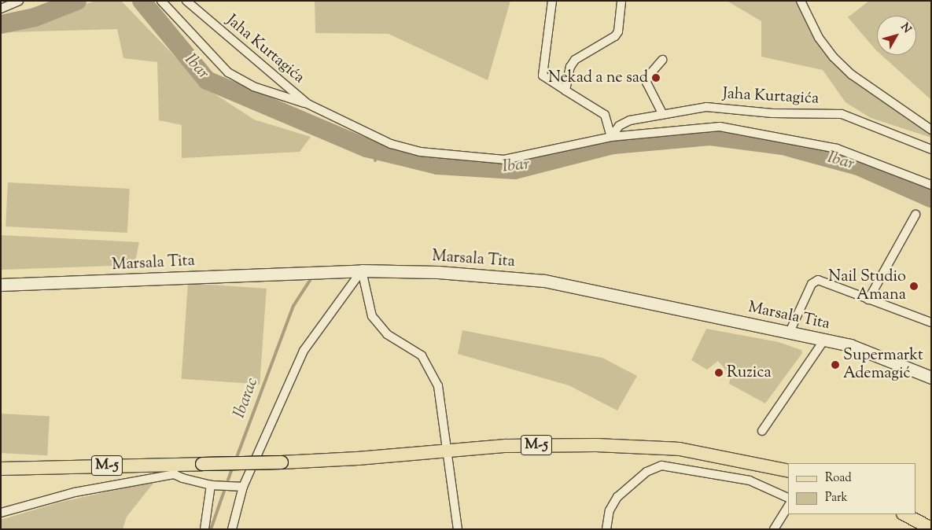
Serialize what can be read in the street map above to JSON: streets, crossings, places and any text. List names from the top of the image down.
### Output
{
  "streets": {
    "main road": ["M-5"],
    "street": ["Jaha Kurtagića", "Marsala Tita"]
  },
  "water": ["Ibar", "Ibarac"],
  "places": [
    "Nekad a ne sad",
    "Nail Studio Amana",
    "Supermarkt Ademagić",
    "Ruzica"
  ],
  "legend": ["Road", "Park"],
  "north": "top right"
}
